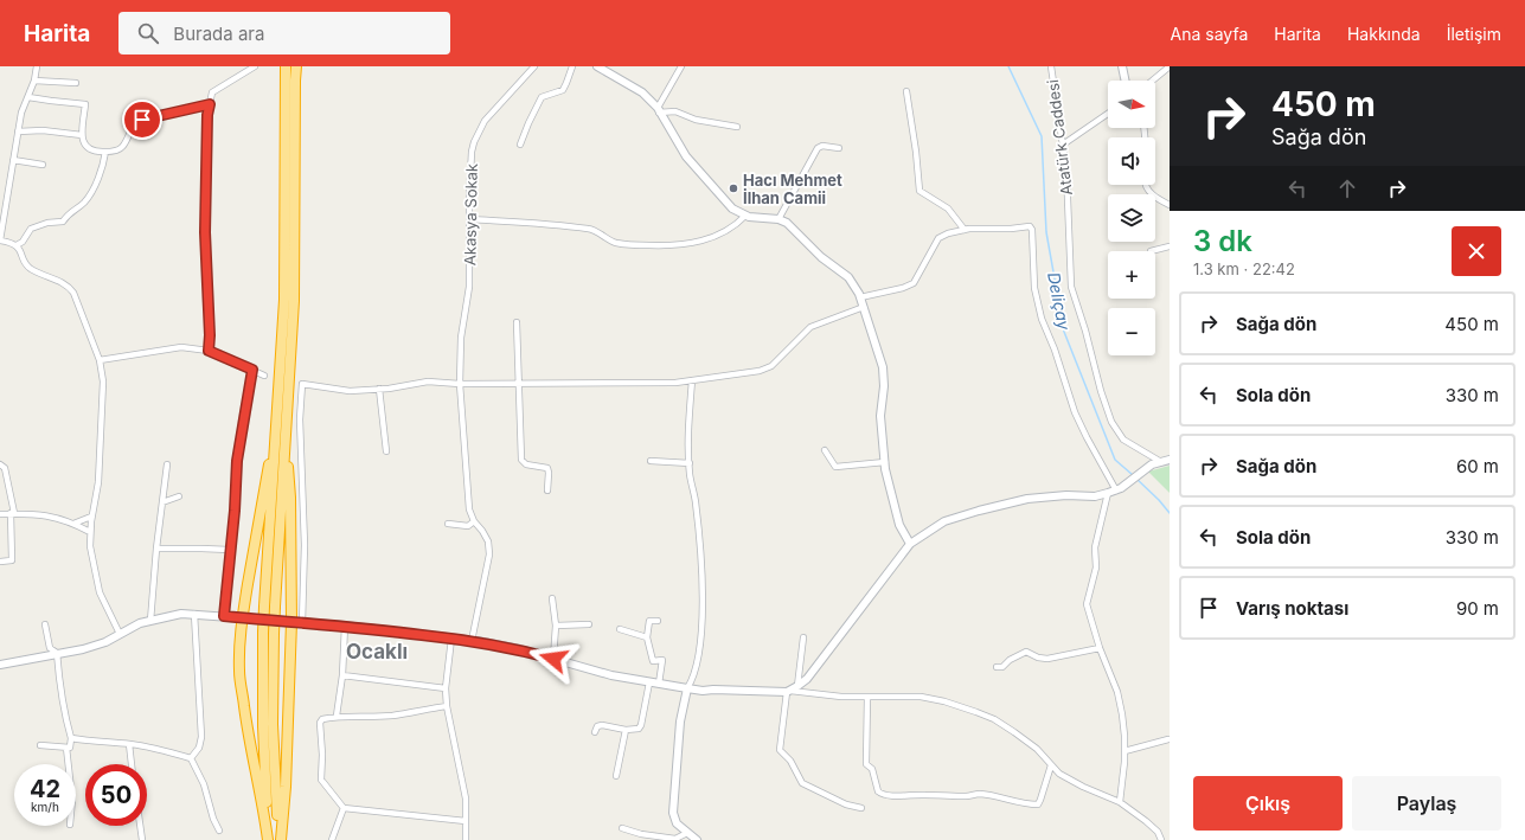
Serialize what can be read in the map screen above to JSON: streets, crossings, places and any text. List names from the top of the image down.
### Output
{
  "streets": {
    "street": ["Atatürk Caddesi", "Akasya Sokak"]
  },
  "districts": ["Ocaklı"],
  "water": ["Deliçay"],
  "places": ["Hacı Mehmet İlhan Camii"],
  "north": "right",
  "page": {
    "header": "Harita",
    "search": "Burada ara",
    "nav": [
      "Ana sayfa",
      "Harita",
      "Hakkında",
      "İletişim"
    ],
    "turn": ["450 m", "Sağa dön"],
    "map_buttons": ["+", "−"],
    "heading": ["3 dk", "1.3 km · 22:42"],
    "list": [
      {
        "name": "Sağa dön",
        "value": "450 m"
      },
      {
        "name": "Sola dön",
        "value": "330 m"
      },
      {
        "name": "Sağa dön",
        "value": "60 m"
      },
      {
        "name": "Sola dön",
        "value": "330 m"
      },
      {
        "name": "Varış noktası",
        "value": "90 m"
      }
    ],
    "speed": "42 km/h",
    "limit": "50",
    "buttons": ["Çıkış", "Paylaş"]
  }
}
